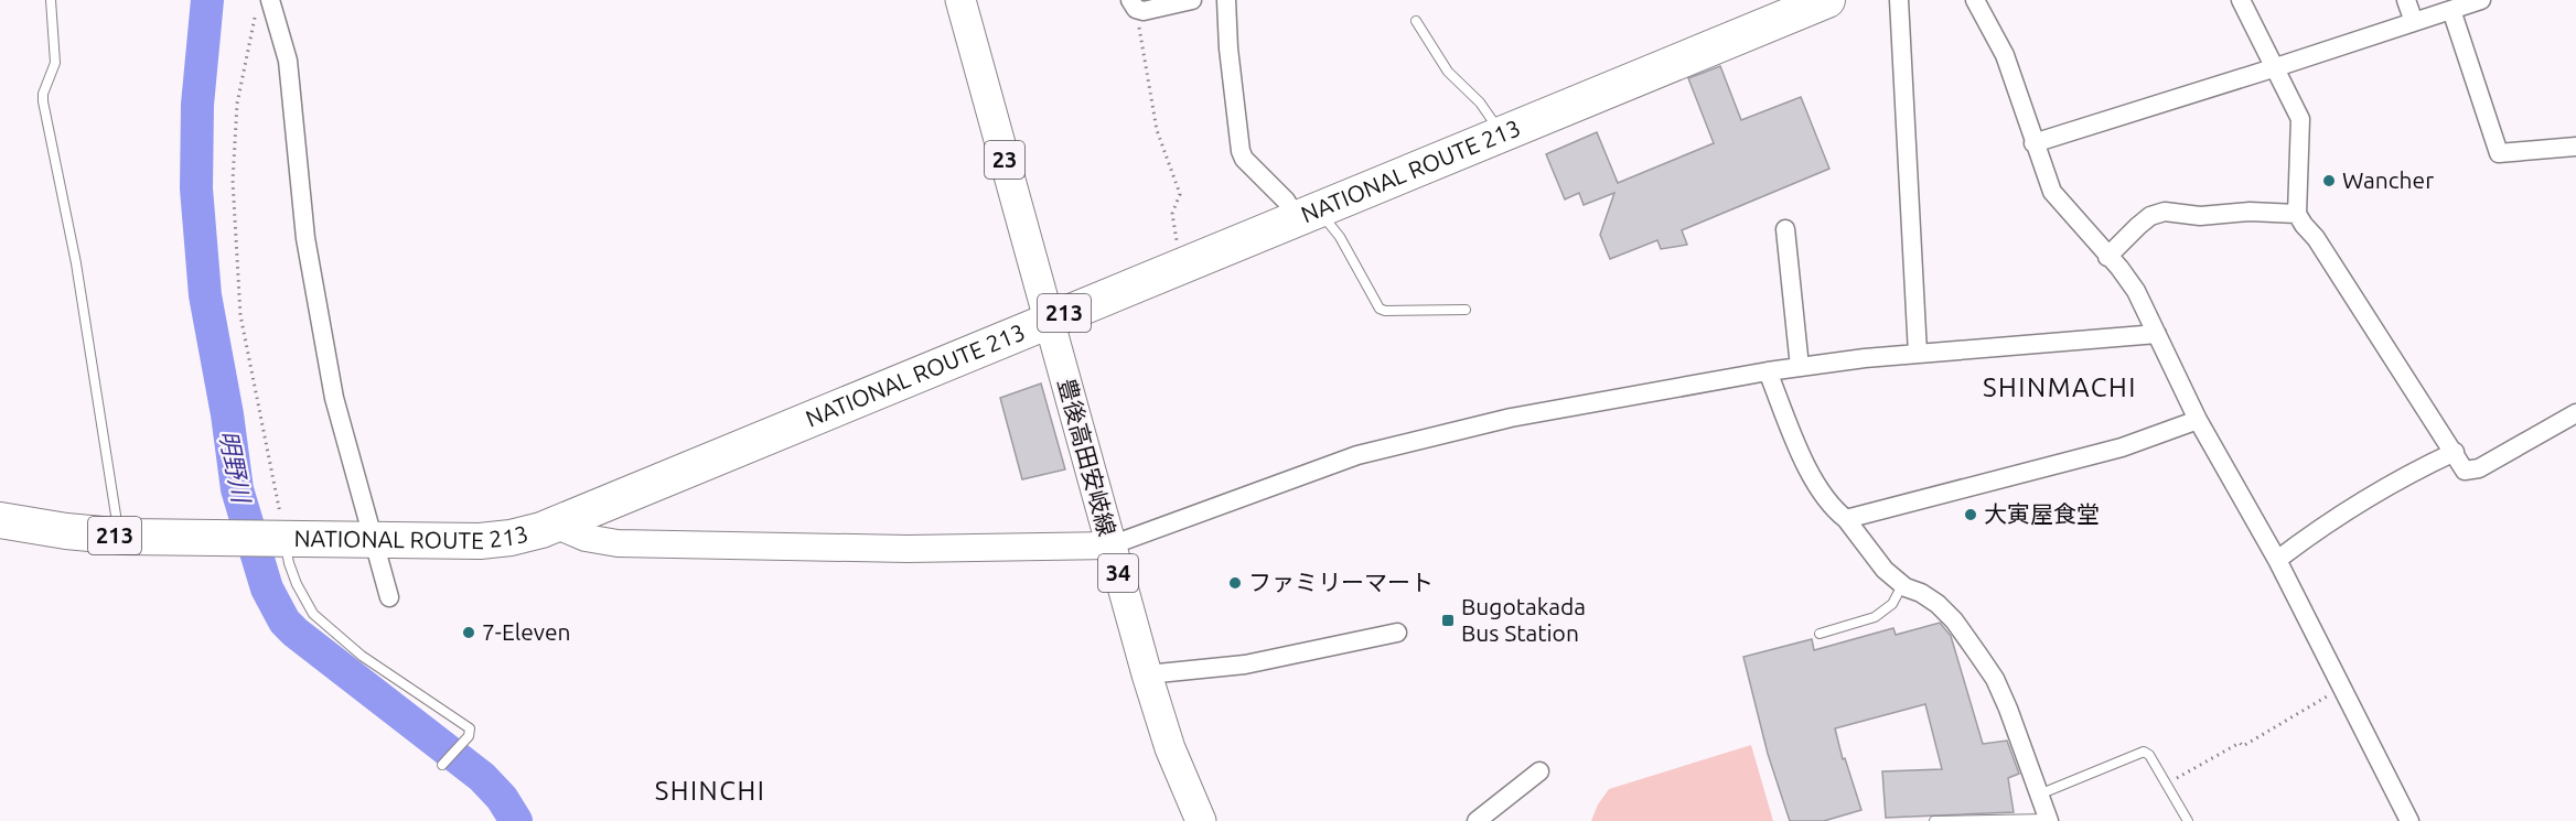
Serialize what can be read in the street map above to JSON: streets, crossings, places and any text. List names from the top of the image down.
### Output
{
  "streets": {
    "highway": ["NATIONAL ROUTE 213", "213"],
    "main road": ["23", "豊後高田安岐線", "34"]
  },
  "crossings": [
    ["23", "NATIONAL ROUTE 213"],
    ["23", "豊後高田安岐線"],
    ["NATIONAL ROUTE 213", "豊後高田安岐線"]
  ],
  "districts": ["SHINMACHI", "SHINCHI"],
  "water": ["明野川"],
  "places": {
    "other": [
      "Wancher",
      "大寅屋食堂",
      "ファミリーマート",
      "7-Eleven"
    ],
    "transit": ["Bugotakada Bus Station"]
  }
}
